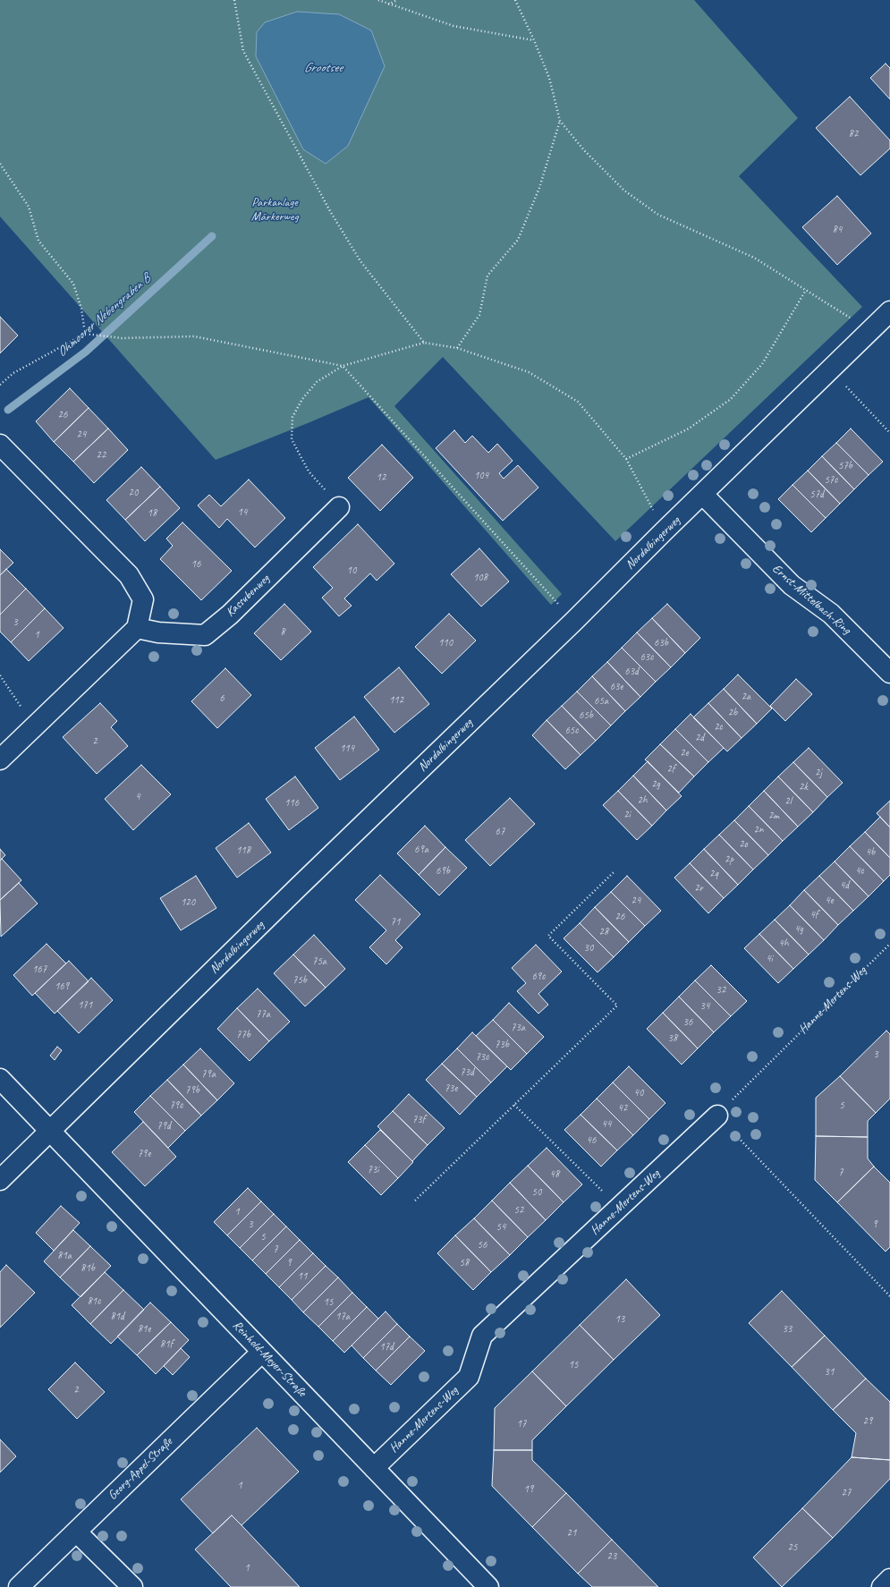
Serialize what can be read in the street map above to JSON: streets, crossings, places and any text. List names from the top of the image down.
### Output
{
  "streets": {
    "street": [
      "Nordalbingerweg",
      "Kassubenweg",
      "Ernst-Mittelbach-Ring",
      "Hanne-Mertens-Weg",
      "Reinhold-Meyer-Straße",
      "Georg-Appel-Straße"
    ]
  },
  "crossings": [
    ["Nordalbingerweg", "Ernst-Mittelbach-Ring"],
    ["Nordalbingerweg", "Reinhold-Meyer-Straße"],
    ["Hanne-Mertens-Weg", "Reinhold-Meyer-Straße"],
    ["Reinhold-Meyer-Straße", "Georg-Appel-Straße"]
  ],
  "water": ["Grootsee", "Ohmoorer Nebengraben B"],
  "parks": ["Parkanlage Märkerweg"],
  "house_numbers": [
    "82",
    "84",
    "26",
    "24",
    "22",
    "57b",
    "104",
    "12",
    "57c",
    "20",
    "57d",
    "14",
    "18",
    "16",
    "10",
    "108",
    "3",
    "8",
    "1",
    "110",
    "63b",
    "63c",
    "63d",
    "63e",
    "2a",
    "6",
    "112",
    "65a",
    "2b",
    "65b",
    "2c",
    "65c",
    "2d",
    "2",
    "114",
    "2e",
    "2f",
    "2j",
    "2g",
    "2k",
    "4",
    "2h",
    "2l",
    "116",
    "2i",
    "2m",
    "2n",
    "67",
    "2o",
    "69a",
    "118",
    "4b",
    "2p",
    "69b",
    "4c",
    "2q",
    "4d",
    "2r",
    "24",
    "4e",
    "120",
    "4f",
    "26",
    "71",
    "4g",
    "28",
    "4h",
    "30",
    "4i",
    "75a",
    "167",
    "69c",
    "75b",
    "169",
    "32",
    "171",
    "34",
    "77a",
    "36",
    "73a",
    "77b",
    "38",
    "73b",
    "3",
    "73c",
    "73d",
    "79a",
    "73e",
    "79b",
    "40",
    "79c",
    "5",
    "42",
    "73f",
    "44",
    "79d",
    "46",
    "79e",
    "73i",
    "7",
    "48",
    "50",
    "52",
    "1",
    "3",
    "9",
    "54",
    "5",
    "56",
    "7",
    "81a",
    "9",
    "58",
    "81b",
    "11",
    "81c",
    "15",
    "81d",
    "17a",
    "13",
    "81e",
    "33",
    "81f",
    "17d",
    "15",
    "31",
    "2",
    "29",
    "17",
    "1",
    "19",
    "27",
    "21",
    "25",
    "23",
    "1"
  ]
}
